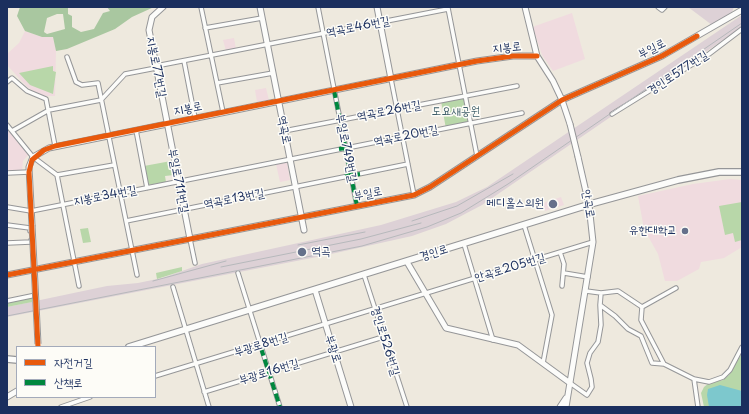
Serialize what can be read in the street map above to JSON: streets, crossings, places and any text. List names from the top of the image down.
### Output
{
  "streets": {
    "main road": ["경인로"],
    "street": [
      "역곡로46번길",
      "지봉로",
      "부일로",
      "지봉로77번길",
      "경인로577번길",
      "역곡로26번길",
      "역곡로",
      "역곡로20번길",
      "부일로749번길",
      "부일로711번길",
      "지봉로34번길",
      "역곡로13번길",
      "안곡로",
      "안곡로205번길",
      "경인로526번길",
      "부광로8번길",
      "부광로",
      "부광로16번길"
    ]
  },
  "crossings": [
    ["역곡로46번길", "지봉로77번길"],
    ["역곡로46번길", "역곡로"],
    ["역곡로46번길", "부일로749번길"],
    ["지봉로", "지봉로77번길"],
    ["지봉로", "역곡로"],
    ["지봉로", "부일로749번길"],
    ["지봉로", "부일로711번길"],
    ["지봉로", "안곡로"],
    ["부일로", "역곡로"],
    ["부일로", "부일로749번길"],
    ["부일로", "부일로711번길"],
    ["부일로", "안곡로"],
    ["지봉로77번길", "부일로711번길"],
    ["역곡로26번길", "역곡로"],
    ["역곡로26번길", "부일로749번길"],
    ["역곡로", "역곡로20번길"],
    ["역곡로", "지봉로34번길"],
    ["역곡로", "역곡로13번길"],
    ["역곡로20번길", "부일로749번길"],
    ["역곡로20번길", "지봉로34번길"],
    ["부일로749번길", "역곡로13번길"],
    ["부일로711번길", "지봉로34번길"],
    ["부일로711번길", "역곡로13번길"],
    ["안곡로", "경인로"],
    ["안곡로", "안곡로205번길"],
    ["경인로", "경인로526번길"],
    ["경인로", "부광로"],
    ["안곡로205번길", "경인로526번길"],
    ["안곡로205번길", "부광로8번길"],
    ["경인로526번길", "부광로8번길"],
    ["경인로526번길", "부광로16번길"],
    ["부광로8번길", "부광로"],
    ["부광로", "부광로16번길"]
  ],
  "parks": ["도요새공원"],
  "places": ["메디홀스의원", "유한대학교", "역곡"],
  "legend": ["자전거길", "산책로"]
}
